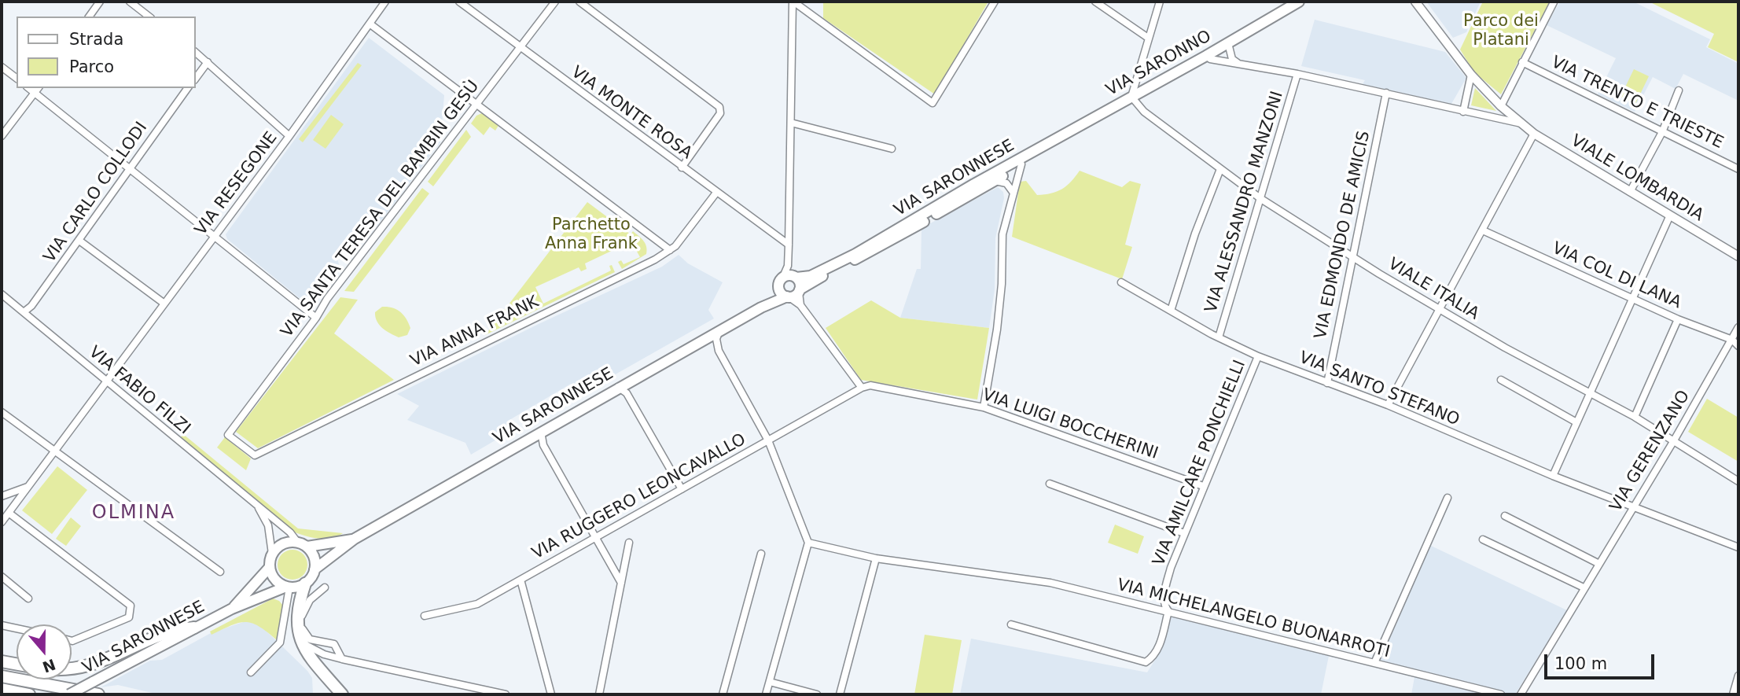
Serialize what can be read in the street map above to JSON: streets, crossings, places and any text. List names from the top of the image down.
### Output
{
  "streets": {
    "main road": ["VIA SARONNO", "VIA SARONNESE"],
    "street": [
      "VIA TRENTO E TRIESTE",
      "VIA MONTE ROSA",
      "VIALE LOMBARDIA",
      "VIA RESEGONE",
      "VIA CARLO COLLODI",
      "VIA ALESSANDRO MANZONI",
      "VIA SANTA TERESA DEL BAMBIN GESÙ",
      "VIA EDMONDO DE AMICIS",
      "VIA COL DI LANA",
      "VIALE ITALIA",
      "VIA ANNA FRANK",
      "VIA SANTO STEFANO",
      "VIA FABIO FILZI",
      "VIA LUIGI BOCCHERINI",
      "VIA GERENZANO",
      "VIA AMILCARE PONCHIELLI",
      "VIA RUGGERO LEONCAVALLO",
      "VIA MICHELANGELO BUONARROTI"
    ]
  },
  "crossings": [
    ["VIA SARONNO", "VIA SARONNESE"],
    ["VIA SARONNO", "VIALE LOMBARDIA"],
    ["VIA SARONNO", "VIALE ITALIA"],
    ["VIA MONTE ROSA", "VIA SANTA TERESA DEL BAMBIN GESÙ"],
    ["VIA MONTE ROSA", "VIA ANNA FRANK"],
    ["VIA SARONNESE", "VIA FABIO FILZI"],
    ["VIALE LOMBARDIA", "VIA ALESSANDRO MANZONI"],
    ["VIALE LOMBARDIA", "VIA EDMONDO DE AMICIS"],
    ["VIA RESEGONE", "VIA FABIO FILZI"],
    ["VIA CARLO COLLODI", "VIA FABIO FILZI"],
    ["VIA ALESSANDRO MANZONI", "VIALE ITALIA"],
    ["VIA ALESSANDRO MANZONI", "VIA SANTO STEFANO"],
    ["VIA SANTA TERESA DEL BAMBIN GESÙ", "VIA ANNA FRANK"],
    ["VIA EDMONDO DE AMICIS", "VIALE ITALIA"],
    ["VIA EDMONDO DE AMICIS", "VIA SANTO STEFANO"],
    ["VIA COL DI LANA", "VIA GERENZANO"],
    ["VIALE ITALIA", "VIA GERENZANO"],
    ["VIA SANTO STEFANO", "VIA GERENZANO"],
    ["VIA SANTO STEFANO", "VIA AMILCARE PONCHIELLI"],
    ["VIA LUIGI BOCCHERINI", "VIA AMILCARE PONCHIELLI"],
    ["VIA LUIGI BOCCHERINI", "VIA RUGGERO LEONCAVALLO"],
    ["VIA AMILCARE PONCHIELLI", "VIA MICHELANGELO BUONARROTI"]
  ],
  "districts": ["OLMINA"],
  "parks": ["Parco dei Platani", "Parchetto Anna Frank"],
  "legend": ["Strada", "Parco"],
  "scale_bar": "100 m",
  "north": "bottom"
}
